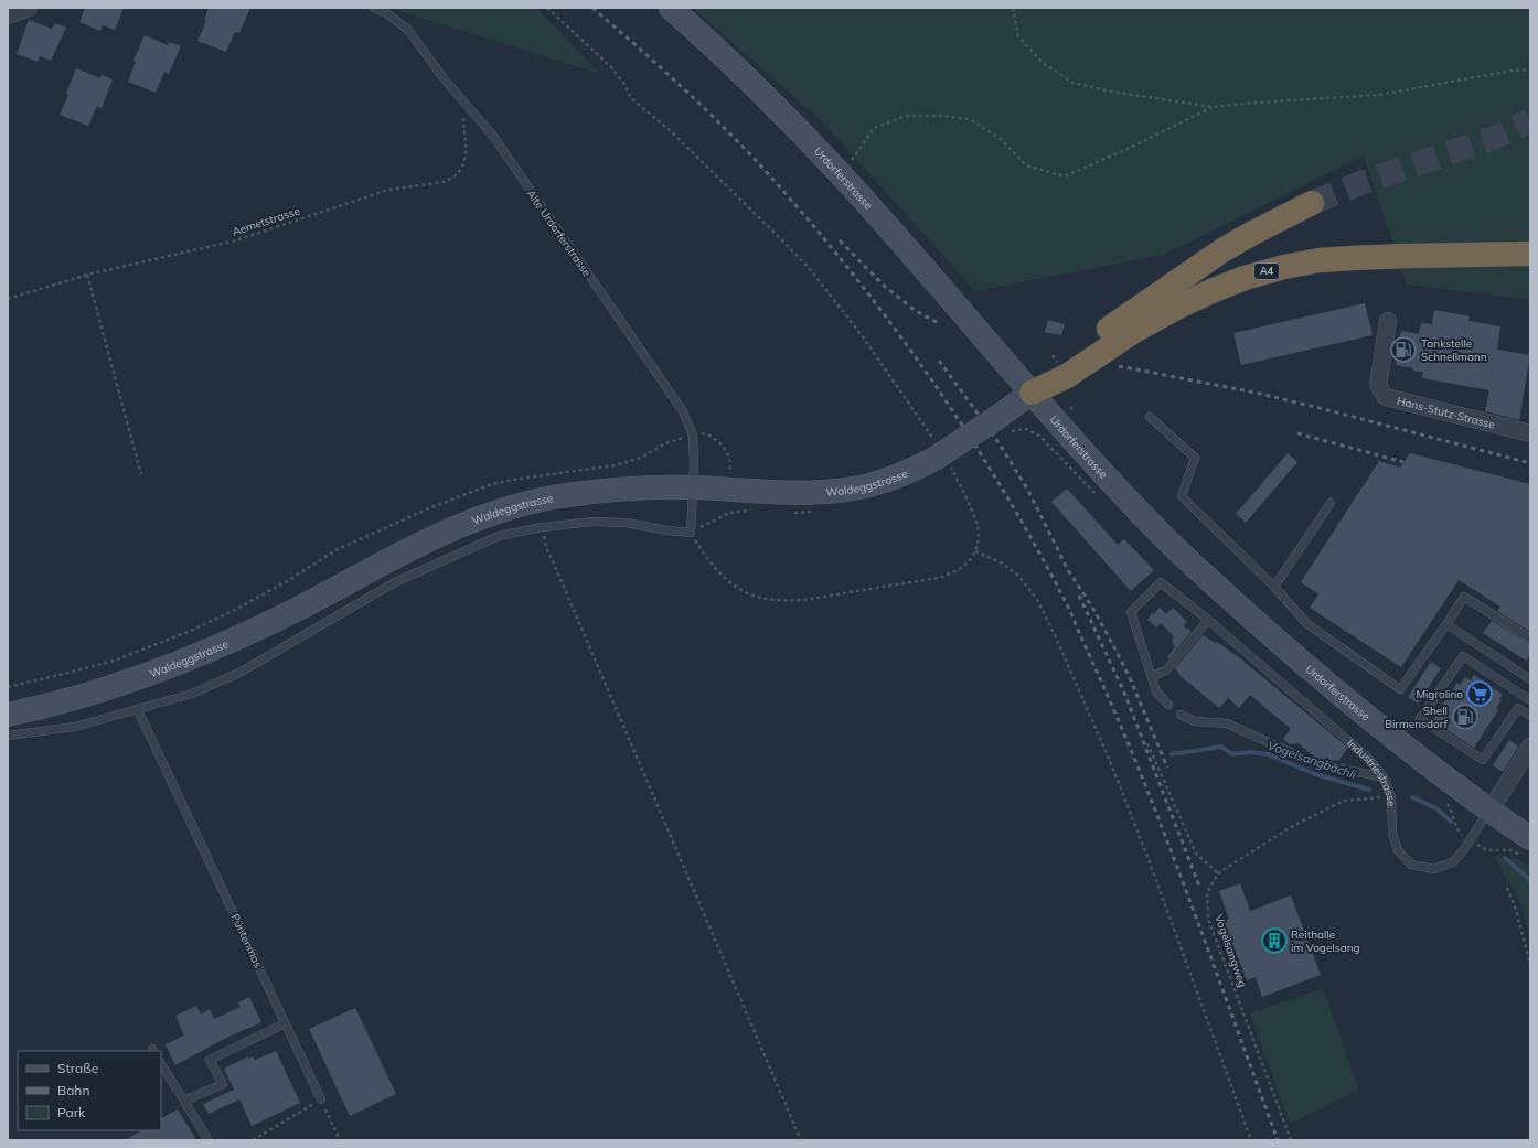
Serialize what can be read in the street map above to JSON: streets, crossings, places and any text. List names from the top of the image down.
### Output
{
  "streets": {
    "highway": ["A4"],
    "main road": ["Urdorferstrasse", "Waldeggstrasse"],
    "street": ["Hans-Stutz-Strasse", "Industriestrasse"],
    "lane": ["Alte Urdorferstrasse", "Püntenmas"],
    "path": ["Aemetstrasse", "Vogelsangweg"]
  },
  "crossings": [
    ["Urdorferstrasse", "A4"],
    ["Urdorferstrasse", "Waldeggstrasse"],
    ["Urdorferstrasse", "Industriestrasse"],
    ["Aemetstrasse", "Alte Urdorferstrasse"],
    ["Alte Urdorferstrasse", "Waldeggstrasse"],
    ["A4", "Waldeggstrasse"],
    ["Industriestrasse", "Vogelsangweg"]
  ],
  "water": ["Vogelsangbächli"],
  "places": {
    "fuel station": ["Tankstelle Schnellmann", "Shell Birmensdorf"],
    "supermarket": ["Migrolino"],
    "building": ["Reithalle im Vogelsang"]
  },
  "legend": ["Straße", "Bahn", "Park"]
}
